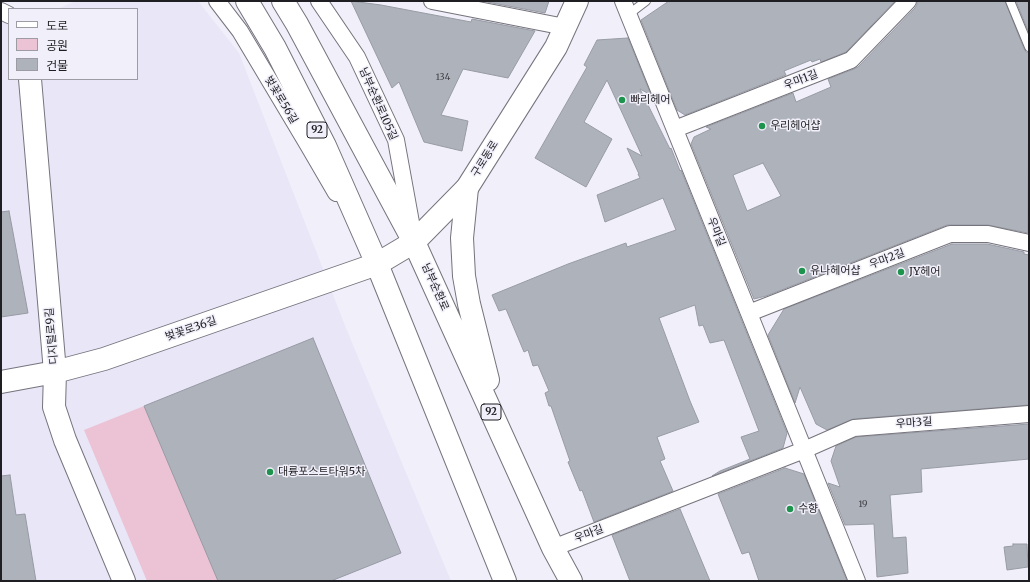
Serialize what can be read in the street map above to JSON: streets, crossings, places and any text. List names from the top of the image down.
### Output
{
  "streets": {
    "main road": [
      "92",
      "구로동로",
      "남부순환로",
      "벚꽃로36길",
      "디지털로9길"
    ],
    "street": [
      "우마1길",
      "벚꽃로56길",
      "남부순환로105길",
      "우마길",
      "우마2길",
      "우마3길"
    ]
  },
  "crossings": [
    ["우마1길", "우마길"],
    ["벚꽃로56길", "92"],
    ["벚꽃로56길", "구로동로"],
    ["벚꽃로56길", "벚꽃로36길"],
    ["남부순환로105길", "구로동로"],
    ["남부순환로105길", "남부순환로"],
    ["92", "구로동로"],
    ["92", "벚꽃로36길"],
    ["구로동로", "남부순환로"],
    ["구로동로", "벚꽃로36길"],
    ["우마길", "우마2길"],
    ["우마길", "남부순환로"],
    ["우마길", "우마3길"],
    ["벚꽃로36길", "디지털로9길"]
  ],
  "places": [
    "빠리헤어",
    "우리헤어샵",
    "유나헤어샵",
    "JY헤어",
    "대륭포스트타워5차",
    "수향"
  ],
  "house_numbers": ["134", "19"],
  "legend": ["도로", "공원", "건물"]
}
